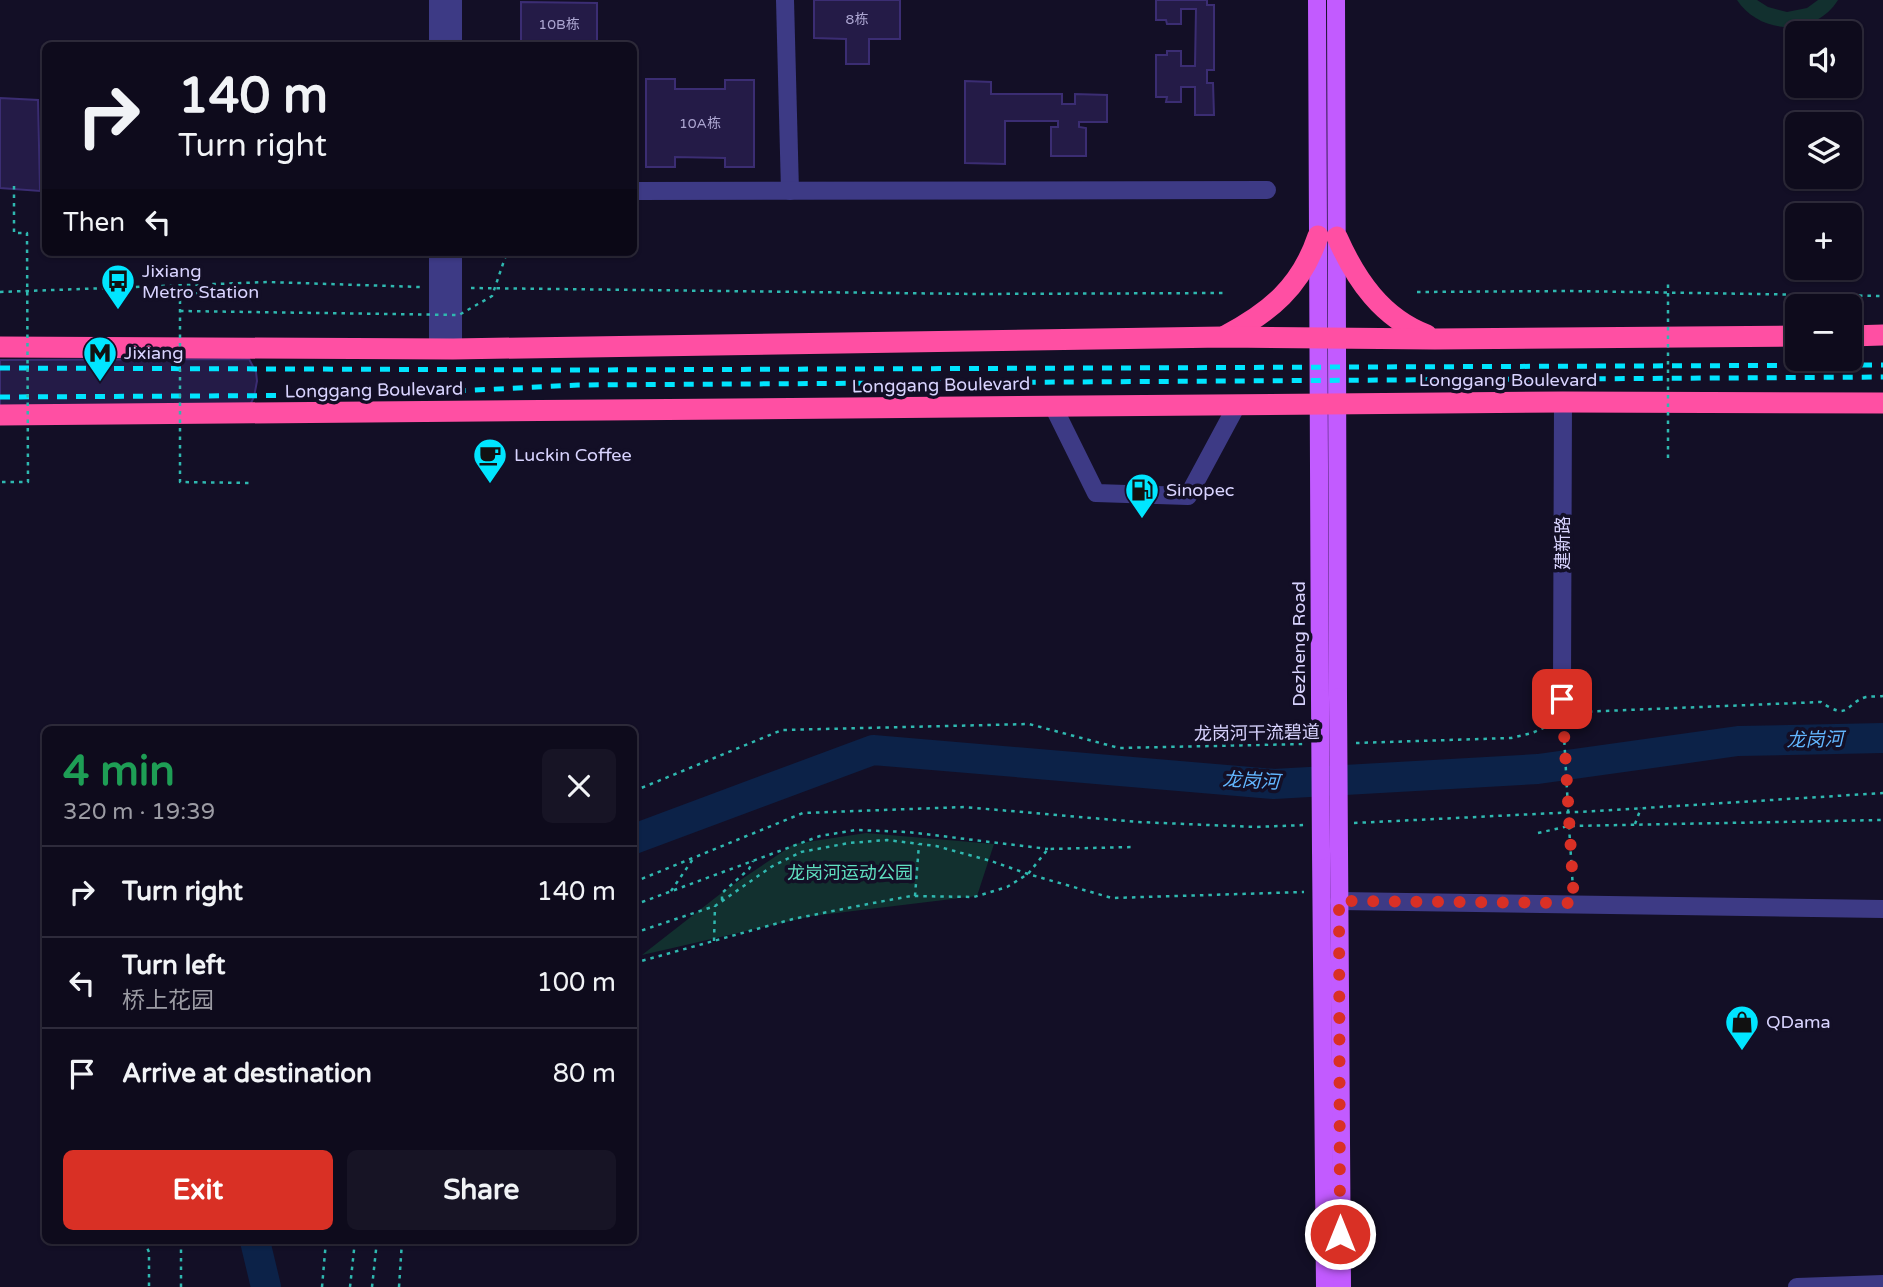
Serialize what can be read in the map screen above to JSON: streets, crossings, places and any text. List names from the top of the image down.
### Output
{
  "streets": {
    "highway": ["Longgang Boulevard"],
    "street": ["建新路"],
    "path": ["龙岗河干流碧道"]
  },
  "crossings": [
    ["Longgang Boulevard", "建新路"]
  ],
  "water": ["龙岗河"],
  "parks": ["龙岗河运动公园"],
  "places": {
    "bus stop": ["Jixiang Metro Station"],
    "metro station": ["Jixiang"],
    "cafe": ["Luckin Coffee"],
    "fuel station": ["Sinopec"],
    "shop": ["QDama"]
  },
  "house_numbers": ["8栋", "10B栋", "10A栋"],
  "page": {
    "map_buttons": ["+", "−"],
    "turn": ["140 m", "Turn right"],
    "then": "Then",
    "heading": ["4 min", "320 m · 19:39"],
    "list": [
      {
        "name": "Turn right",
        "value": "140 m"
      },
      {
        "name": "Turn left",
        "note": "桥上花园",
        "value": "100 m"
      },
      {
        "name": "Arrive at destination",
        "value": "80 m"
      }
    ],
    "buttons": ["Exit", "Share"]
  }
}
